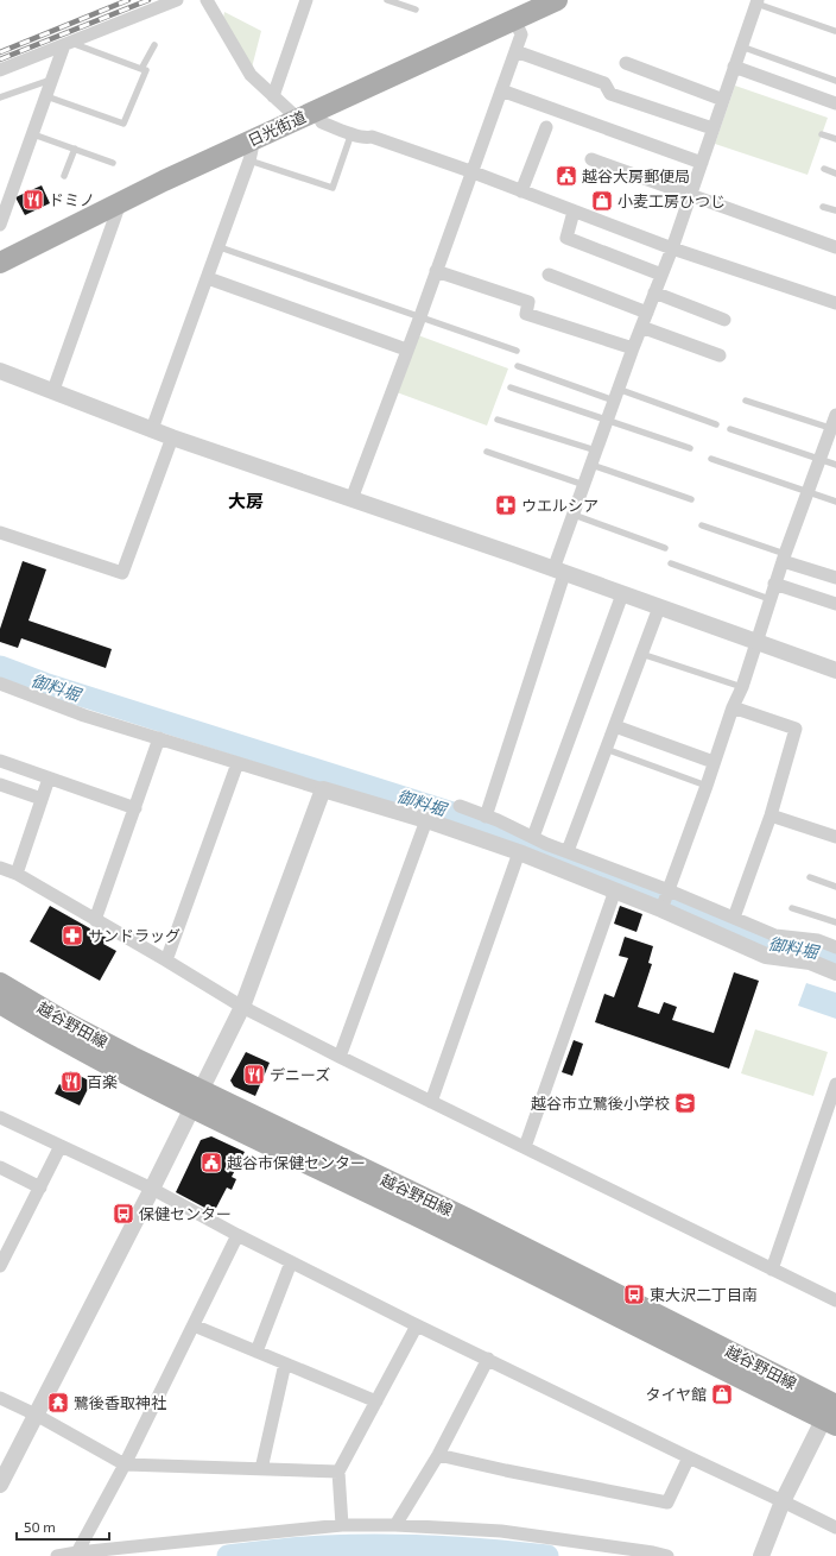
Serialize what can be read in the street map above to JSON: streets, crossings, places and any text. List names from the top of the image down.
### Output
{
  "streets": {
    "main road": ["日光街道", "越谷野田線"]
  },
  "districts": ["大房"],
  "water": ["御料堀"],
  "places": {
    "public building": ["越谷大房郵便局", "越谷市保健センター"],
    "restaurant": ["ドミノ", "デニーズ", "百楽"],
    "shop": ["小麦工房ひつじ", "タイヤ館"],
    "pharmacy": ["ウエルシア", "サンドラッグ"],
    "school or university": ["越谷市立鷺後小学校"],
    "bus stop": ["保健センター", "東大沢二丁目南"],
    "temple": ["鷺後香取神社"]
  },
  "scale_bar": "50 m"
}
